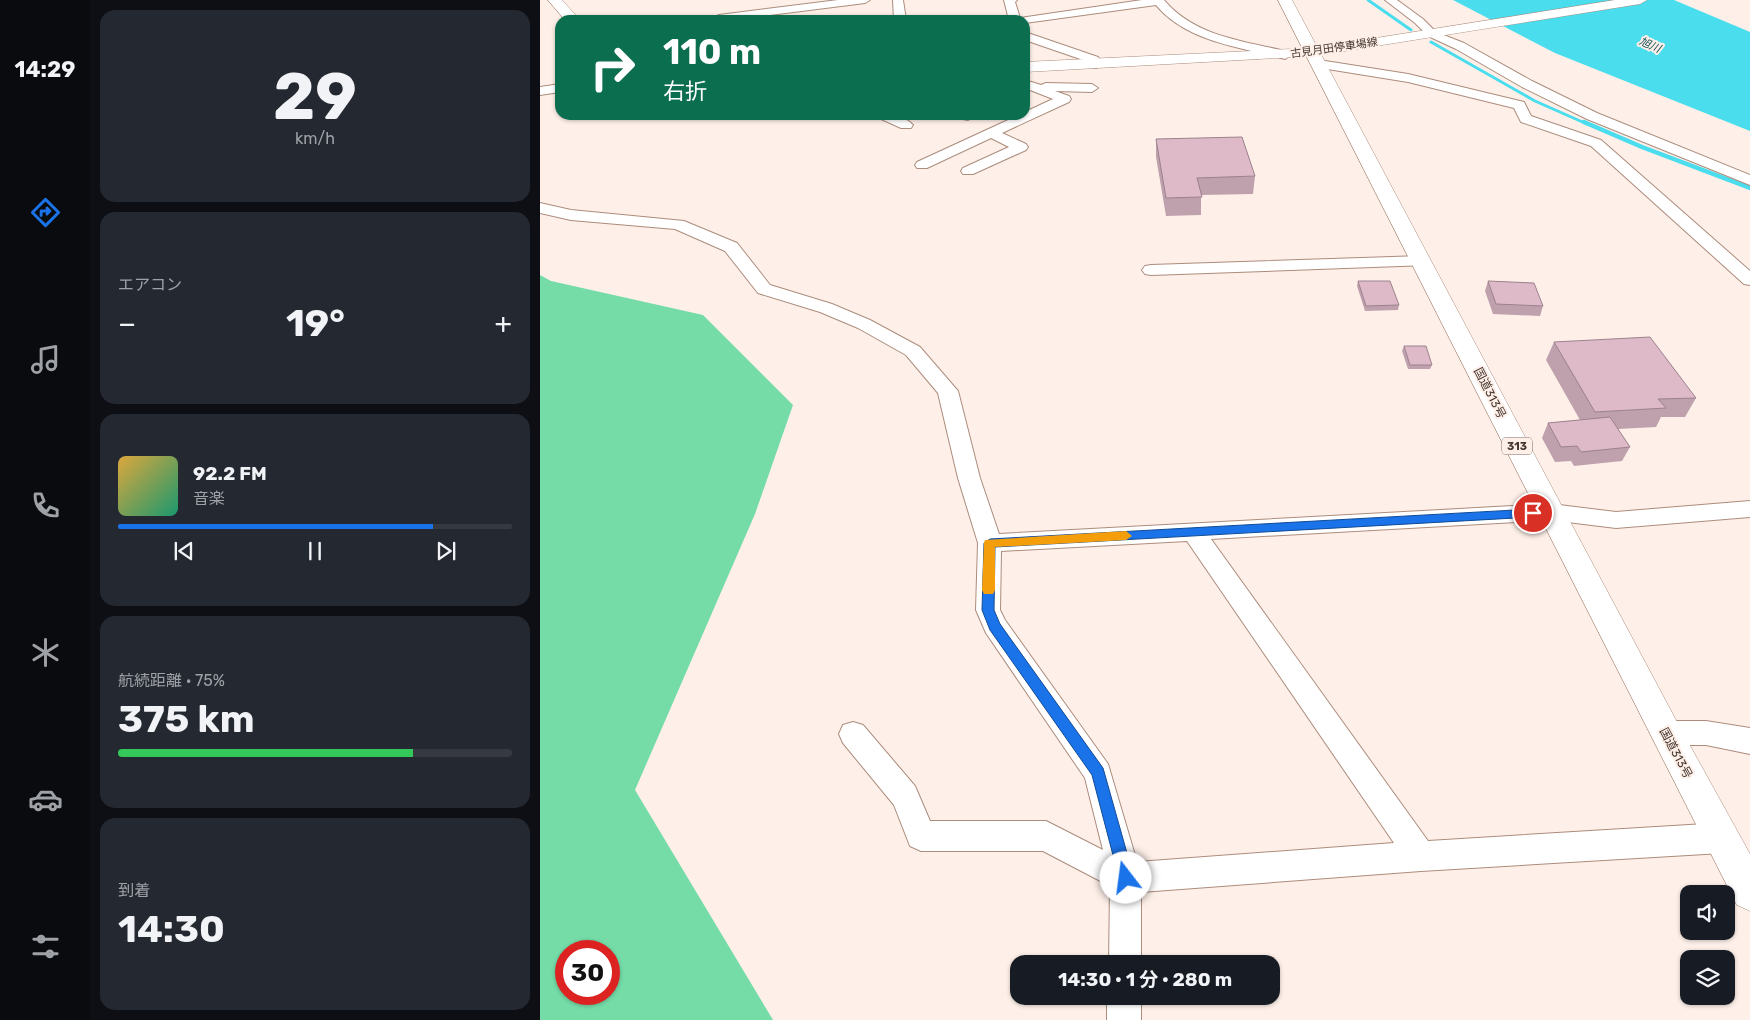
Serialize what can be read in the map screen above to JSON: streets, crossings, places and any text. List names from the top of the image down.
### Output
{
  "streets": {
    "main road": ["古見月田停車場線", "国道313号", "313"]
  },
  "crossings": [
    ["古見月田停車場線", "国道313号"]
  ],
  "water": ["旭川"],
  "page": {
    "tabs": "14:29",
    "tile": [
      ["29", "km/h"],
      "エアコン",
      ["航続距離 · 75%", "375 km"],
      ["到着", "14:30"]
    ],
    "turn": ["110 m", "右折"],
    "heat": ["−", "19°", "+"],
    "song": ["92.2 FM", "音楽"],
    "limit": "30",
    "trip": "14:30 · 1 分 · 280 m"
  }
}
